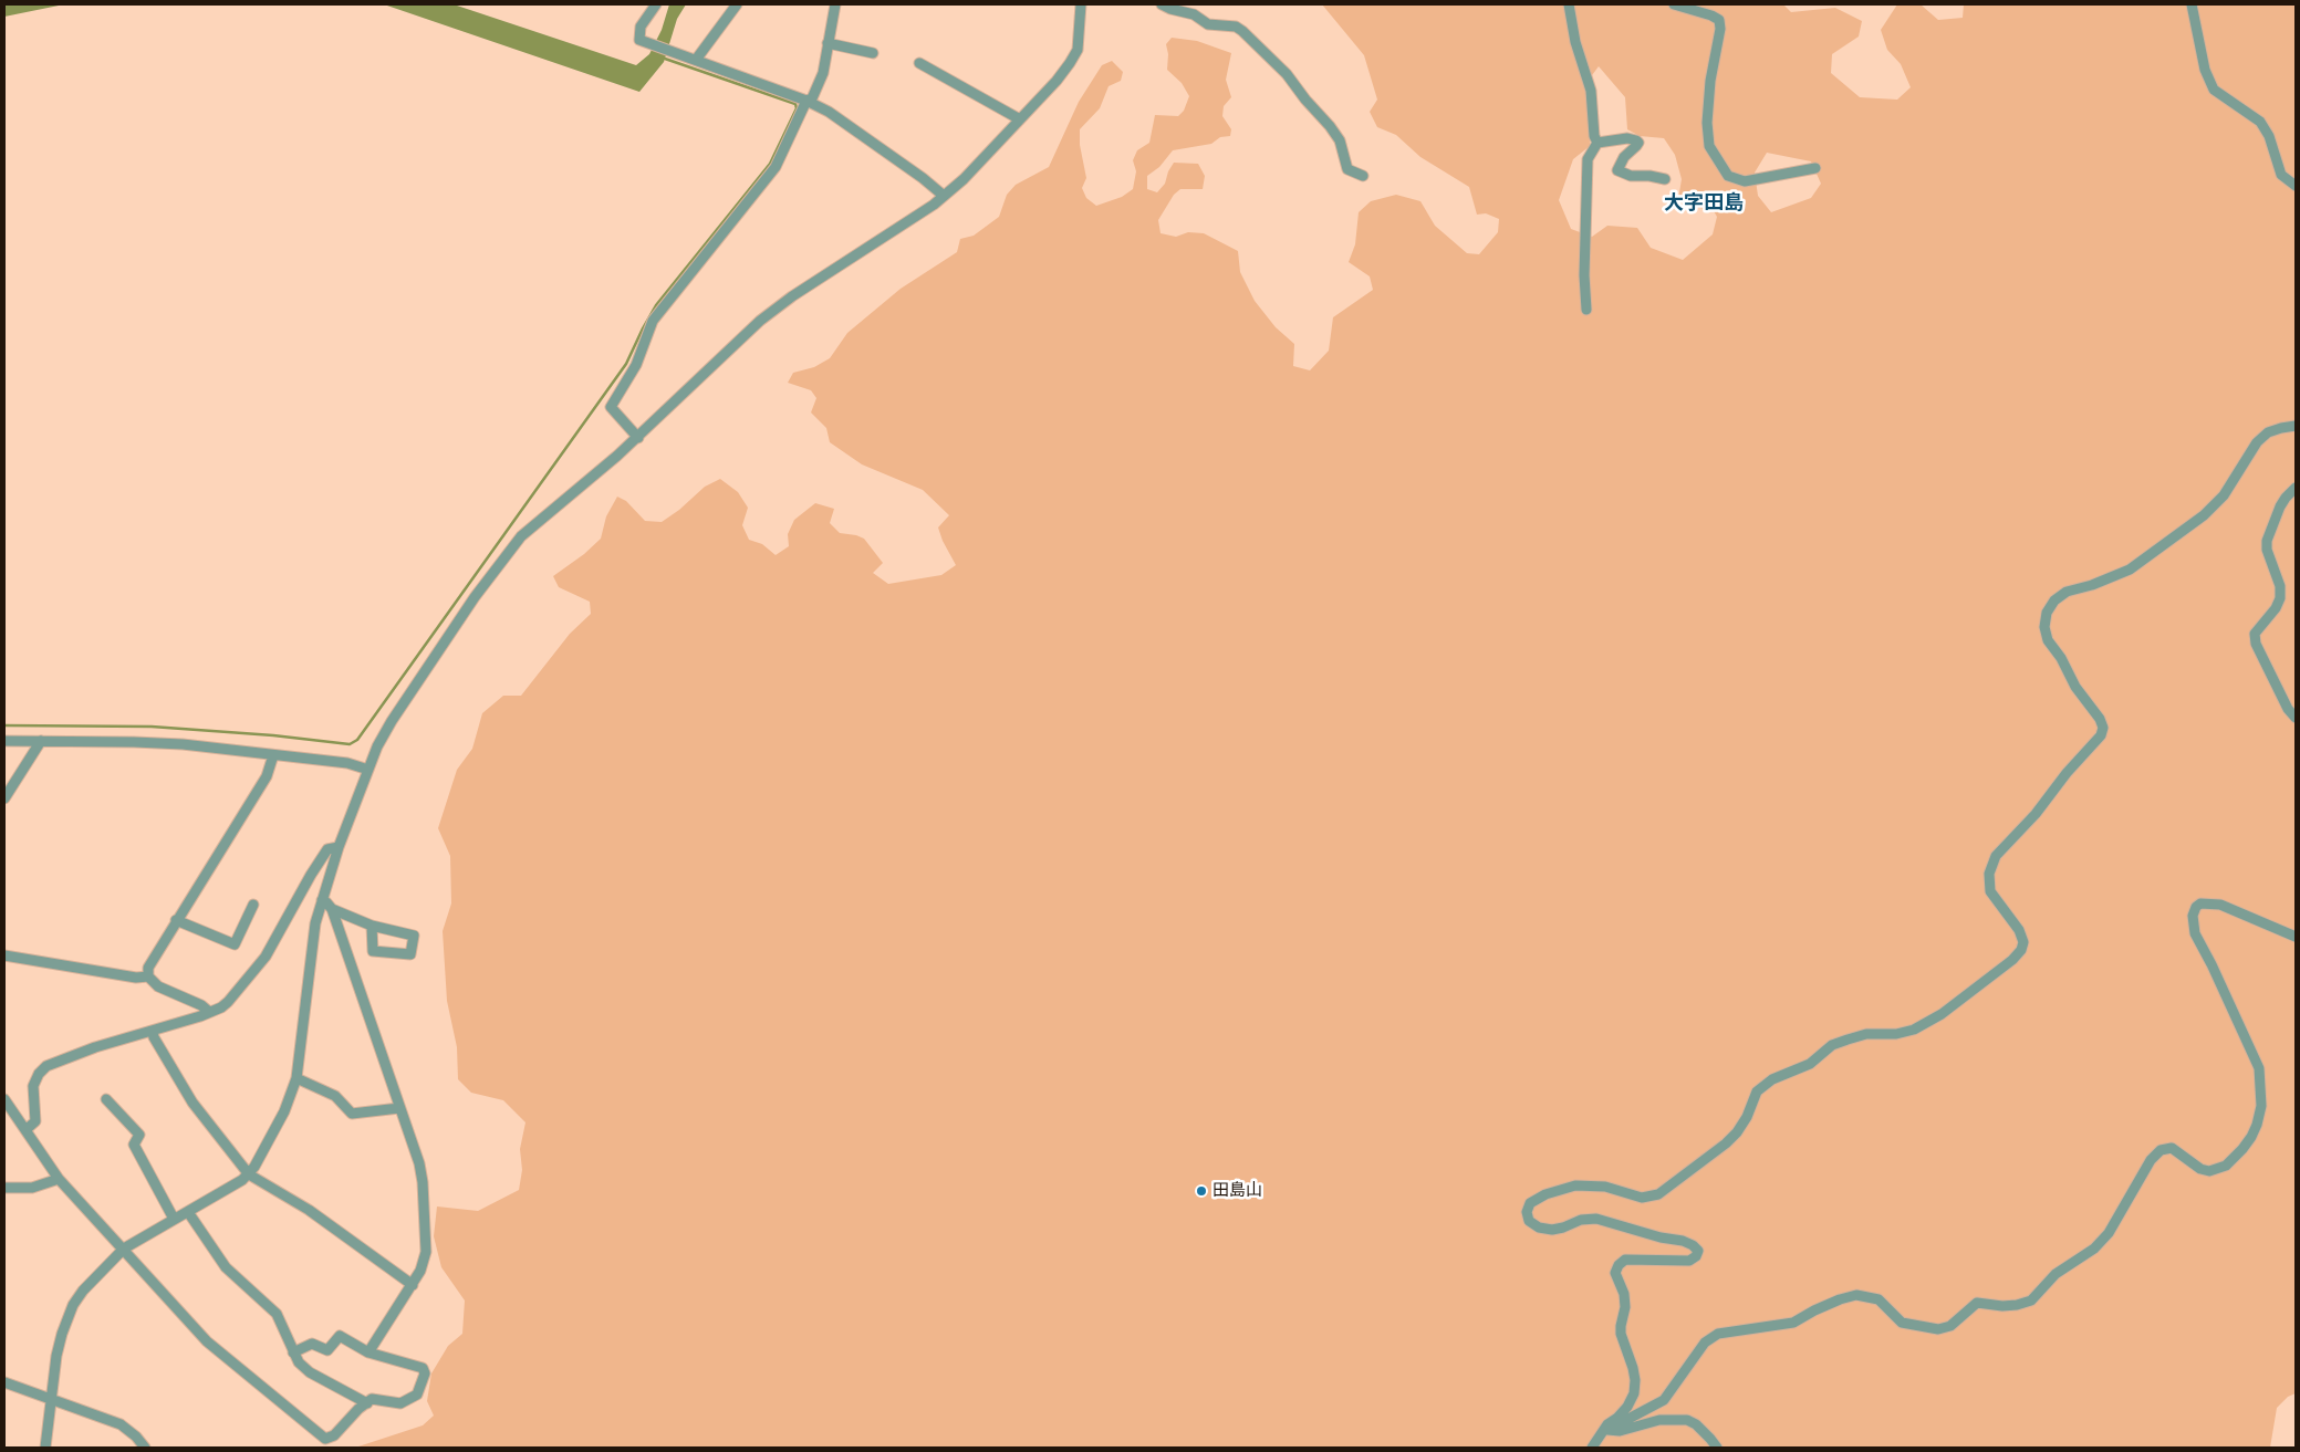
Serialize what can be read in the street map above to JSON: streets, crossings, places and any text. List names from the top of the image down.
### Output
{
  "districts": ["大字田島"],
  "places": ["田島山"]
}
